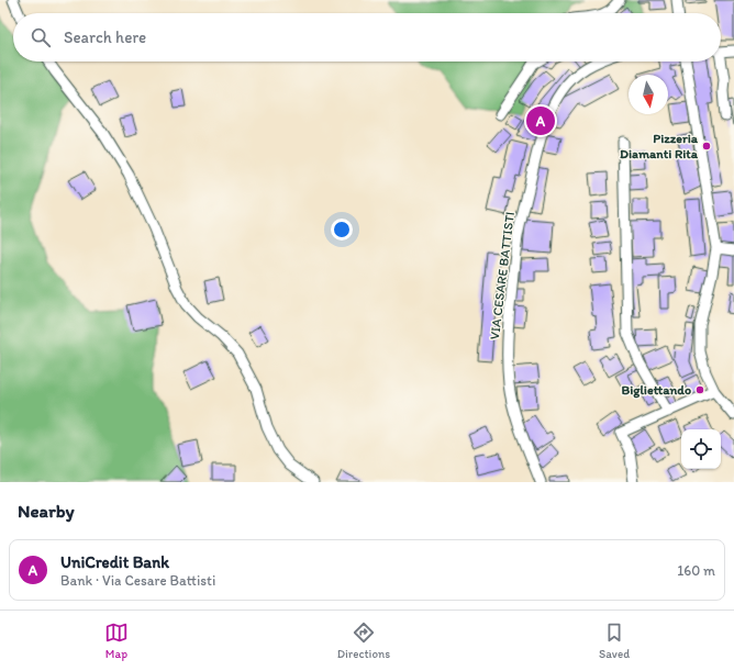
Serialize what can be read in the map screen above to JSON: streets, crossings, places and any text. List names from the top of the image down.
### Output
{
  "streets": {
    "street": ["VIA CESARE BATTISTI"]
  },
  "places": ["Pizzeria Diamanti Rita", "Bigliettando"],
  "north": "bottom",
  "page": {
    "search": "Search here",
    "pins": "A",
    "heading": "Nearby",
    "list": [
      {
        "mark": "A",
        "name": "UniCredit Bank",
        "note": "Bank · Via Cesare Battisti",
        "value": "160 m"
      }
    ],
    "nav": ["Map", "Directions", "Saved"]
  }
}
